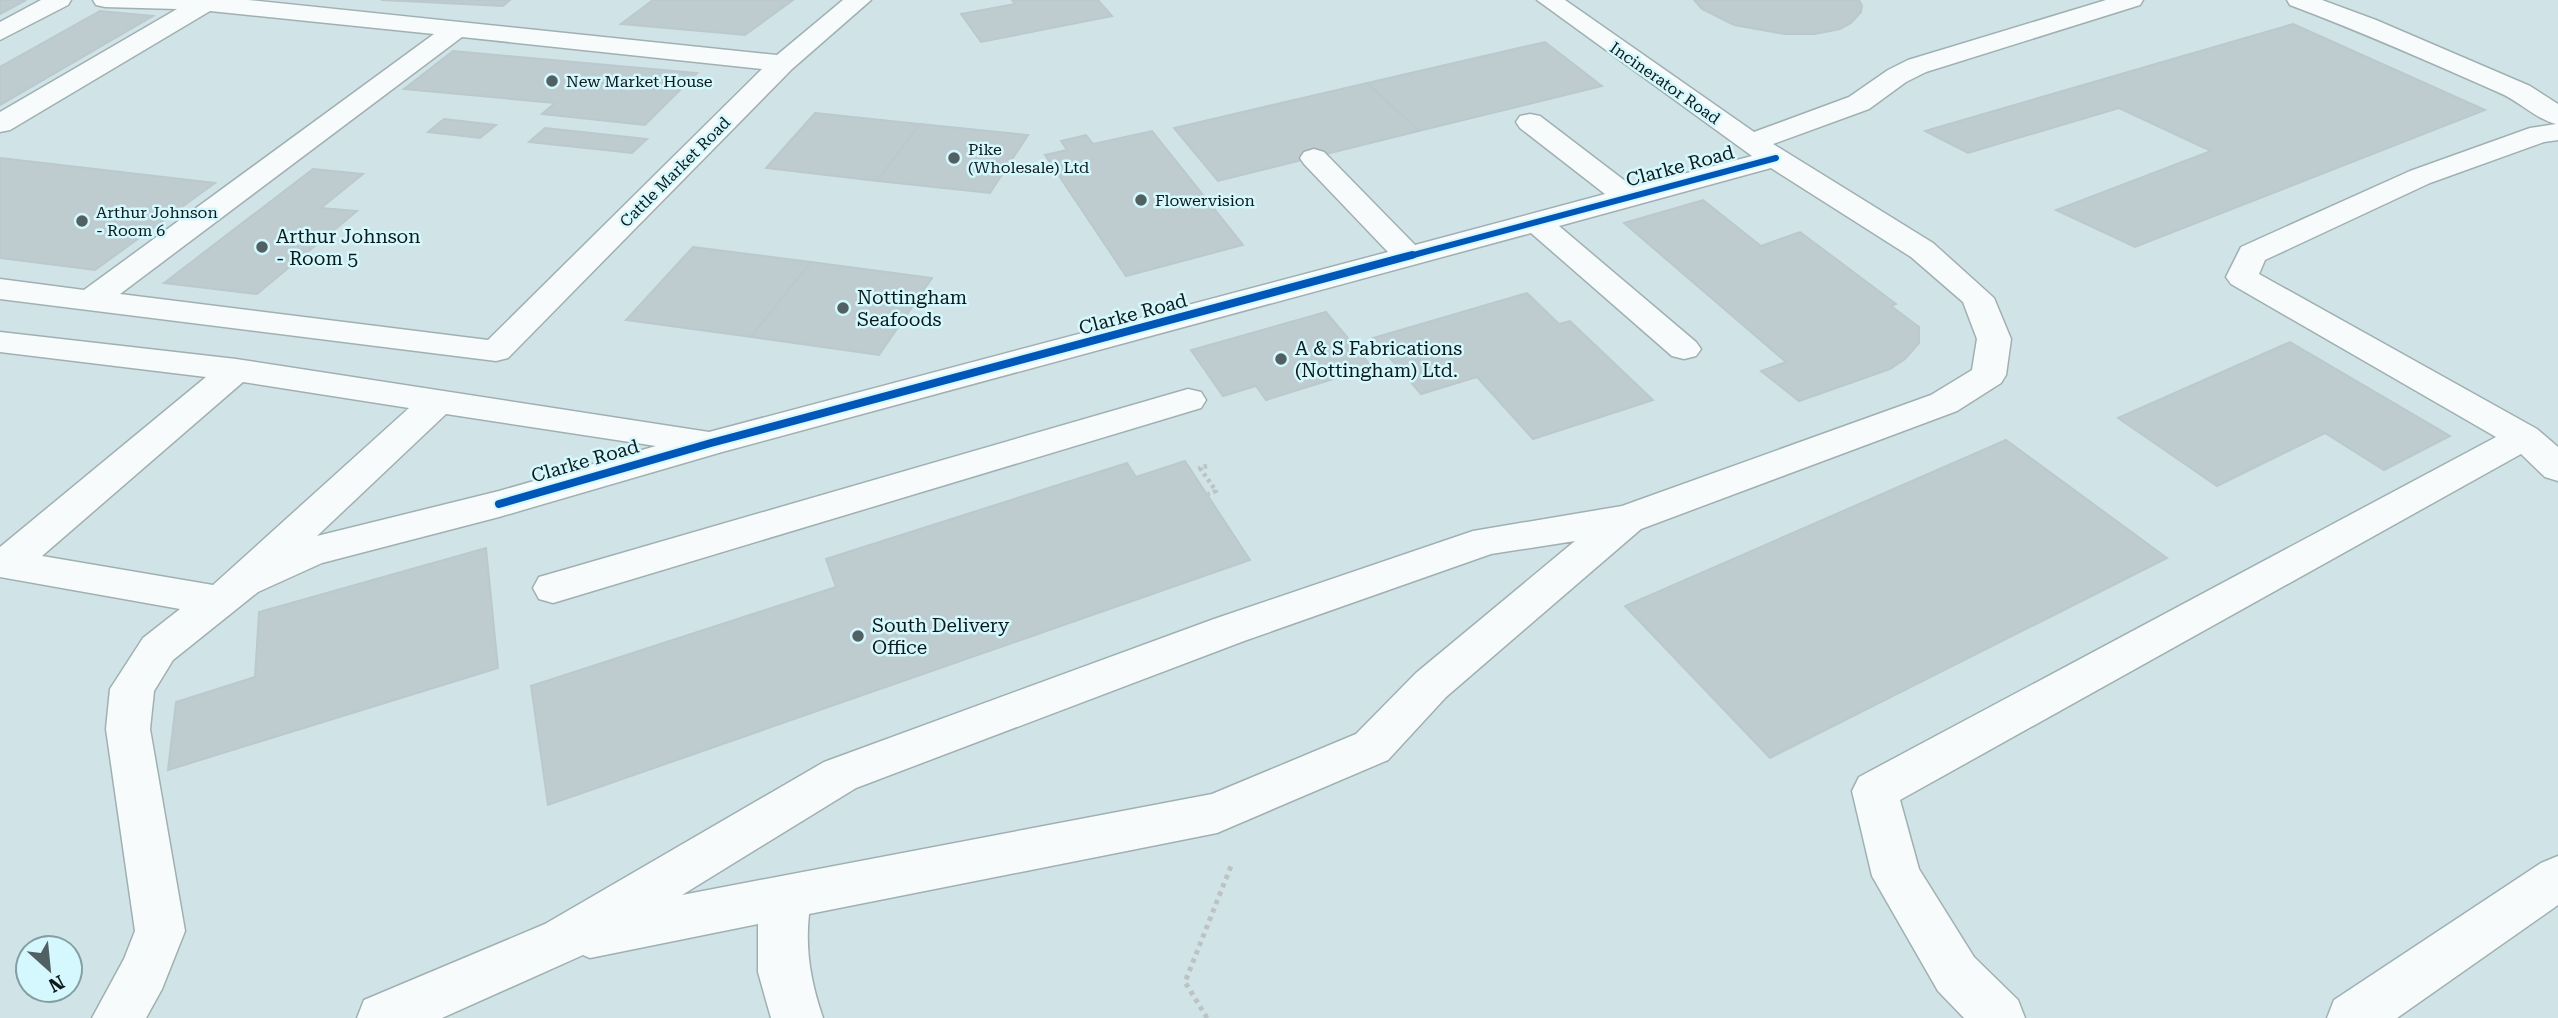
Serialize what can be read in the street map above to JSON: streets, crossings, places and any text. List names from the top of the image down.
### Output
{
  "streets": {
    "main road": ["Incinerator Road", "Clarke Road", "Cattle Market Road"]
  },
  "crossings": [
    ["Incinerator Road", "Clarke Road"]
  ],
  "places": [
    "New Market House",
    "Pike (Wholesale) Ltd",
    "Flowervision",
    "Arthur Johnson - Room 6",
    "Arthur Johnson - Room 5",
    "Nottingham Seafoods",
    "A & S Fabrications (Nottingham) Ltd.",
    "South Delivery Office"
  ],
  "north": "bottom right"
}
